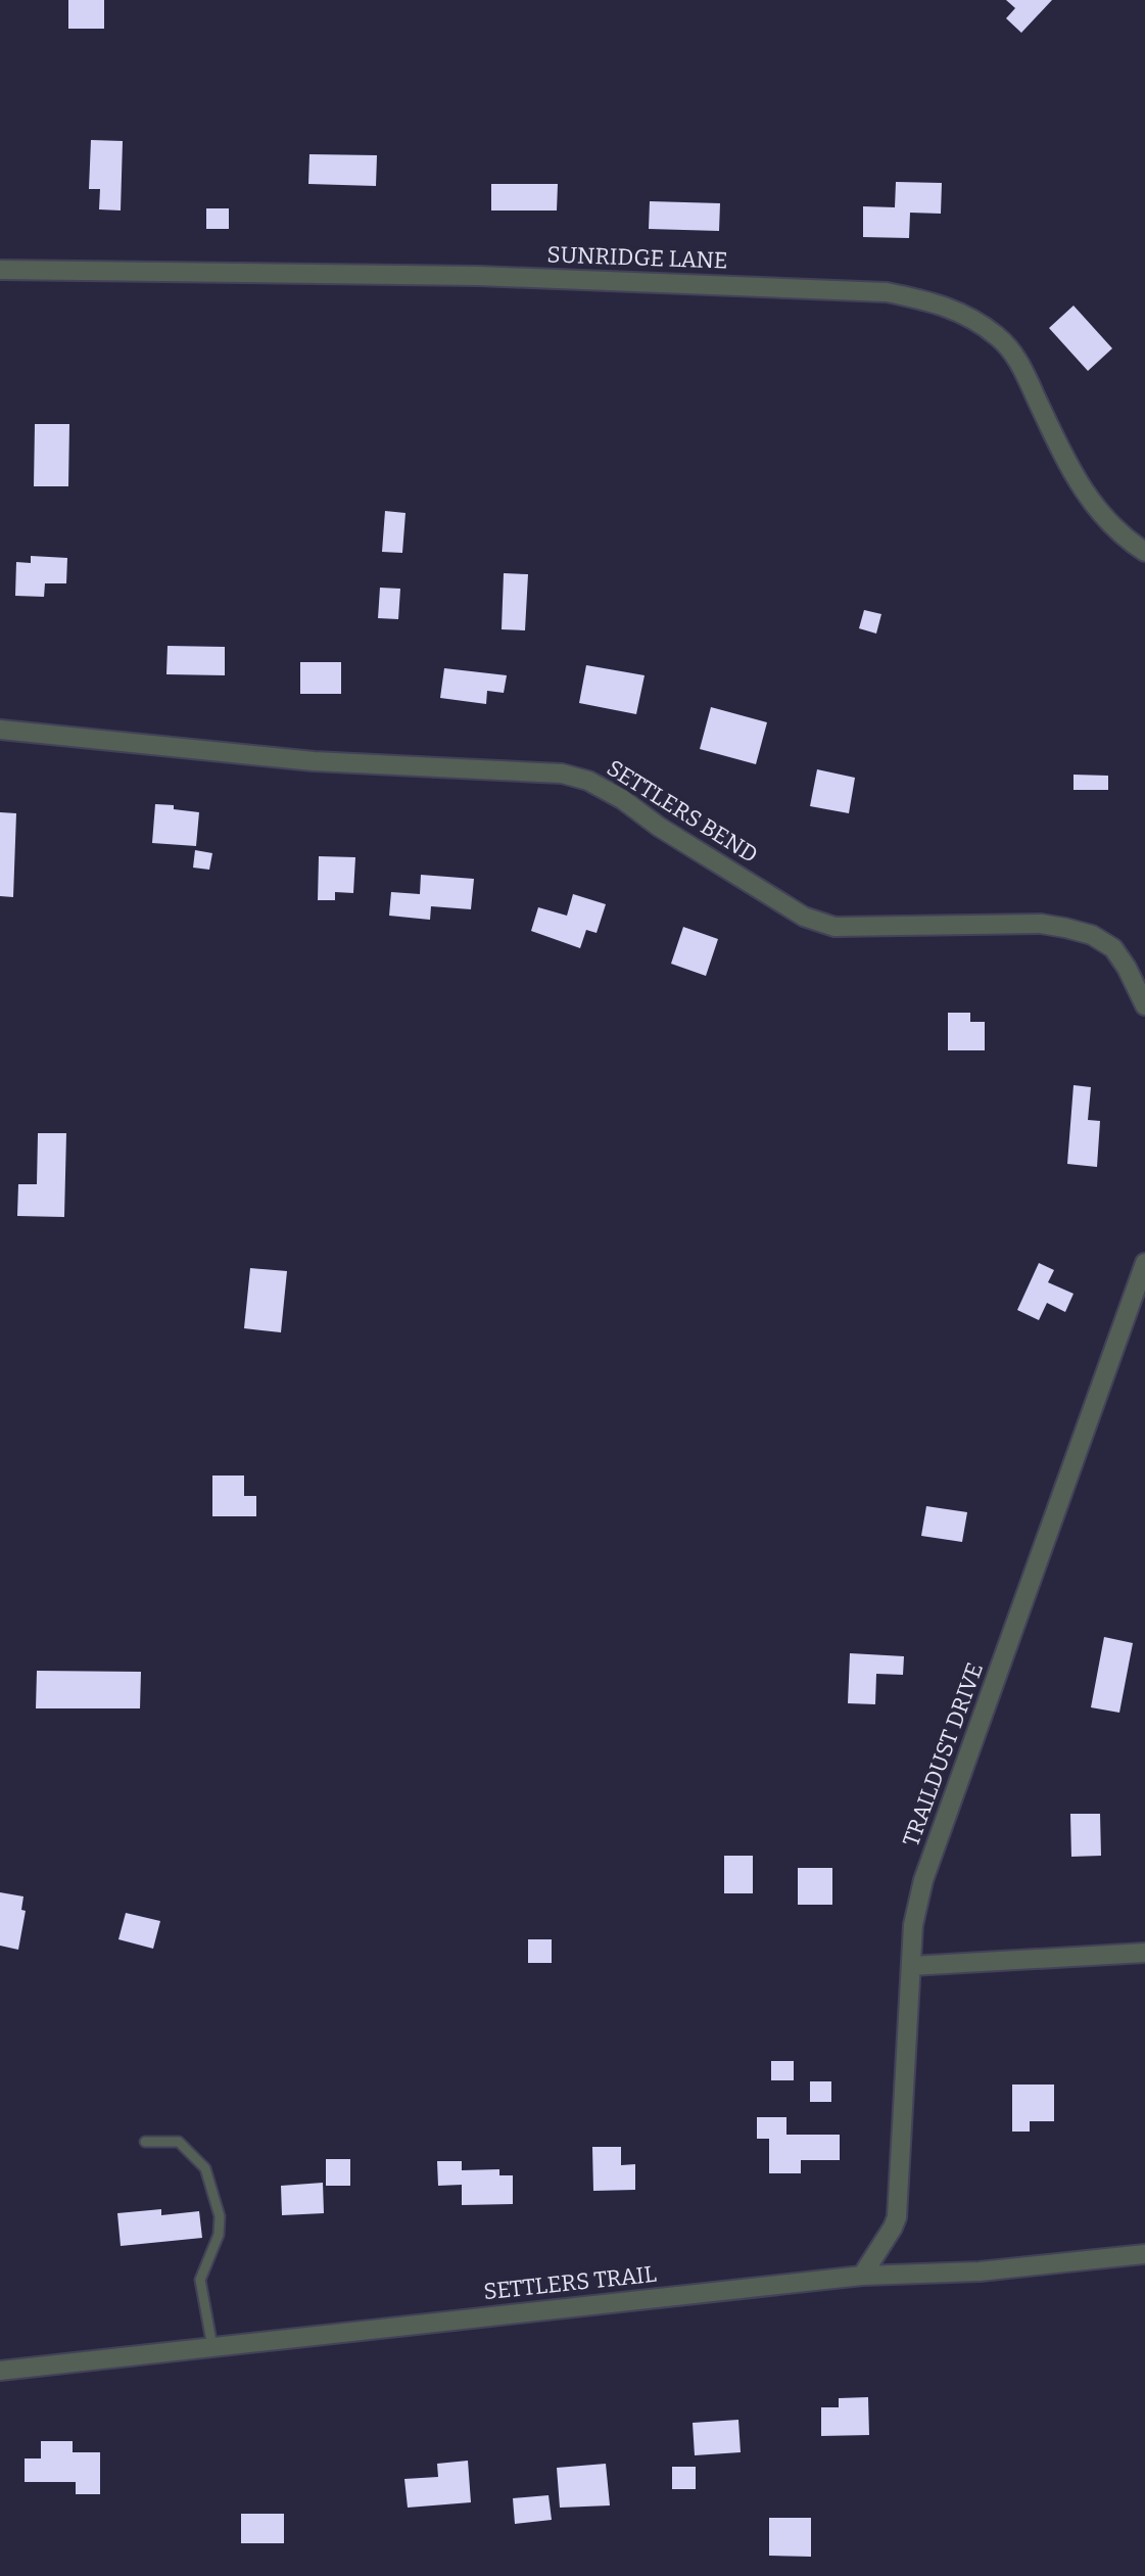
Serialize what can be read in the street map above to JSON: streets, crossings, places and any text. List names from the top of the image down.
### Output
{
  "streets": {
    "street": [
      "SUNRIDGE LANE",
      "SETTLERS BEND",
      "TRAILDUST DRIVE",
      "SETTLERS TRAIL"
    ]
  },
  "crossings": [
    ["TRAILDUST DRIVE", "SETTLERS TRAIL"]
  ]
}
